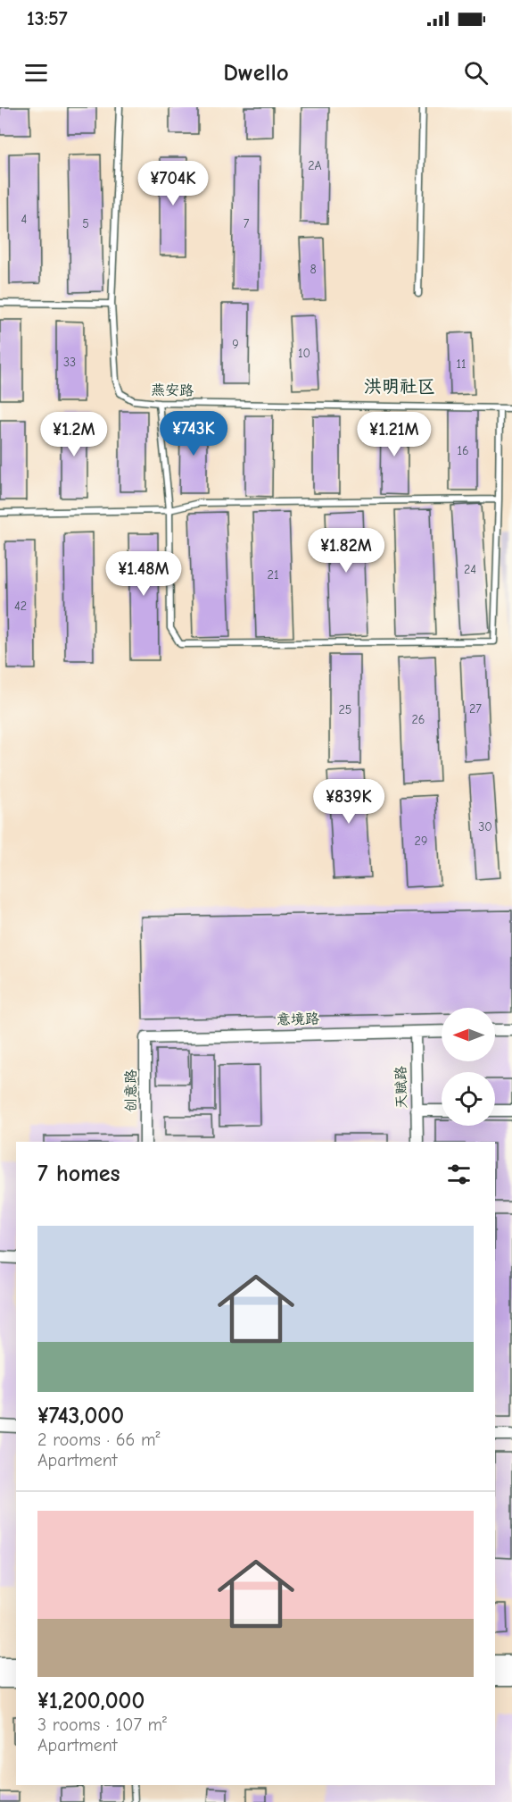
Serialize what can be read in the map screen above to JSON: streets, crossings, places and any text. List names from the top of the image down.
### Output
{
  "streets": {
    "street": ["意境路", "天赋路", "创意路"],
    "lane": ["燕安路"]
  },
  "crossings": [
    ["意境路", "天赋路"],
    ["意境路", "创意路"]
  ],
  "districts": ["洪明社区"],
  "house_numbers": [
    "2A",
    "4",
    "5",
    "7",
    "8",
    "9",
    "10",
    "33",
    "11",
    "16",
    "24",
    "21",
    "42",
    "27",
    "25",
    "26",
    "30",
    "29"
  ],
  "north": "left",
  "page": {
    "status": "13:57",
    "header": "Dwello",
    "price": [
      "¥704K",
      "¥743K",
      "¥1.2M",
      "¥1.21M",
      "¥1.82M",
      "¥1.48M",
      "¥839K"
    ],
    "heading": "7 homes",
    "list": [
      {
        "name": "¥743,000",
        "note": "2 rooms · 66 m² · Apartment"
      },
      {
        "name": "¥1,200,000",
        "note": "3 rooms · 107 m² · Apartment"
      }
    ]
  }
}
